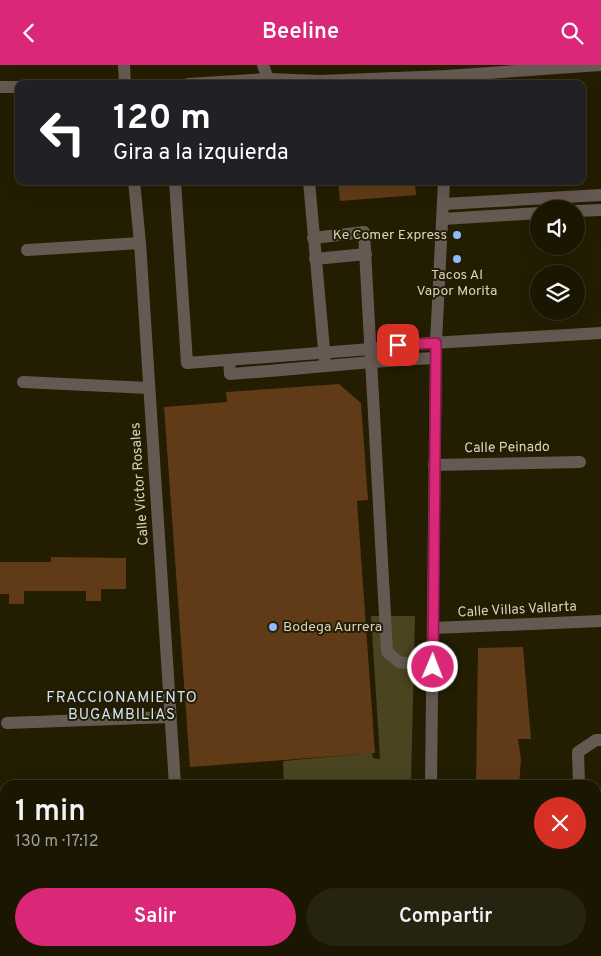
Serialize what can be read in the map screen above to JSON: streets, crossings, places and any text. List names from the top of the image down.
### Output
{
  "streets": {
    "street": ["Calle Peinado", "Calle Víctor Rosales", "Calle Villas Vallarta"]
  },
  "districts": ["FRACCIONAMIENTO BUGAMBILIAS"],
  "places": ["Ke Comer Express", "Tacos Al Vapor Morita", "Bodega Aurrera"],
  "page": {
    "header": "Beeline",
    "turn": ["120 m", "Gira a la izquierda"],
    "heading": ["1 min", "130 m · 17:12"],
    "buttons": ["Salir", "Compartir"]
  }
}
